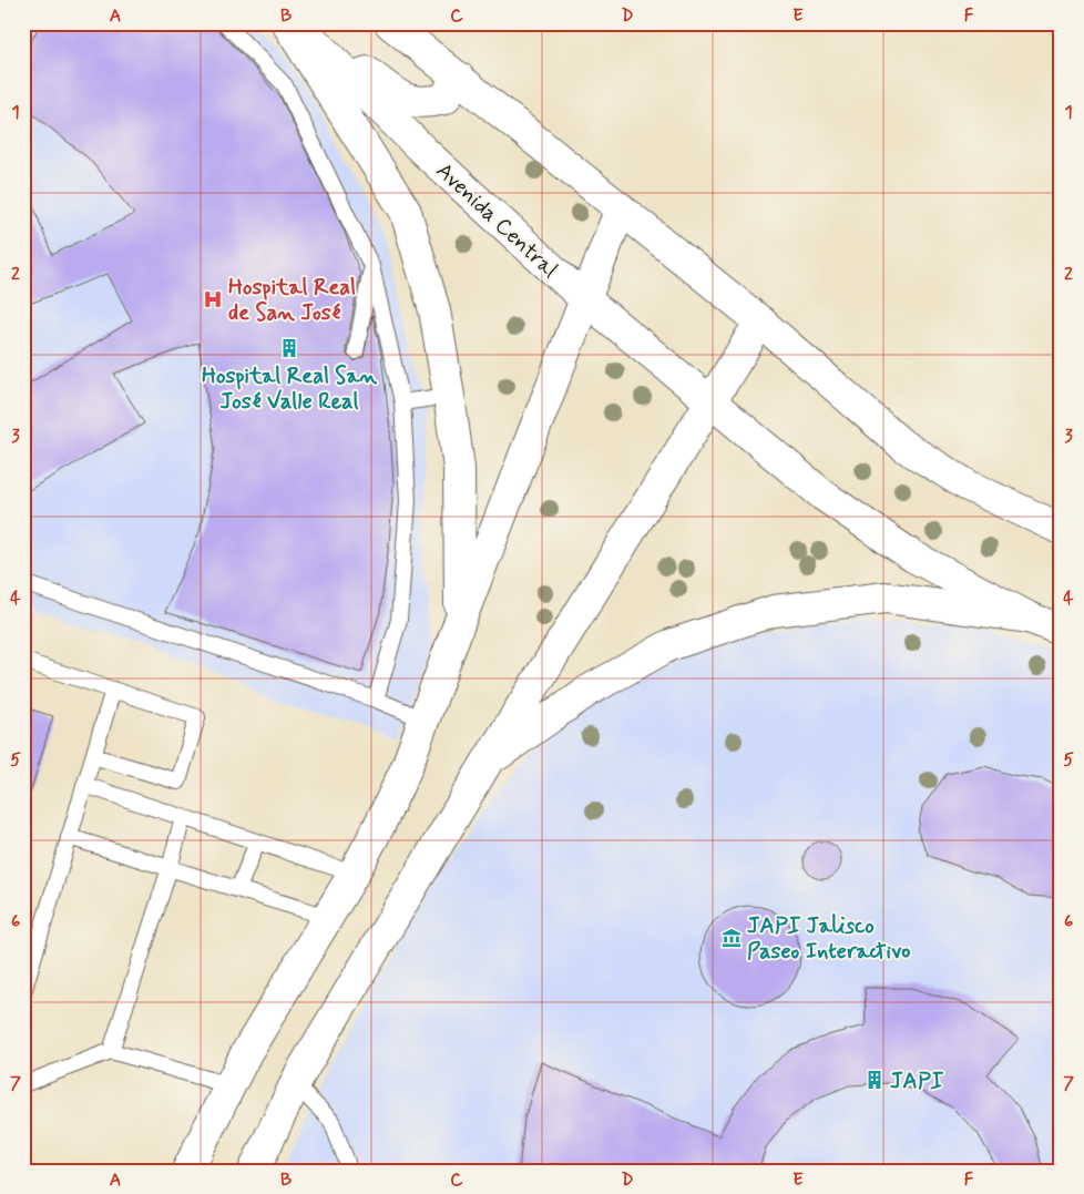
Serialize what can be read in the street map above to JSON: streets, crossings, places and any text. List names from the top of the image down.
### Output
{
  "streets": {
    "main road": ["Avenida Central"]
  },
  "places": {
    "hospital": ["Hospital Real de San José"],
    "building": ["Hospital Real San José Valle Real", "JAPI"],
    "museum": ["JAPI Jalisco Paseo Interactivo"]
  },
  "grid": {
    "columns": [
      "A",
      "B",
      "C",
      "D",
      "E",
      "F"
    ],
    "rows": [
      "1",
      "2",
      "3",
      "4",
      "5",
      "6",
      "7"
    ]
  }
}
